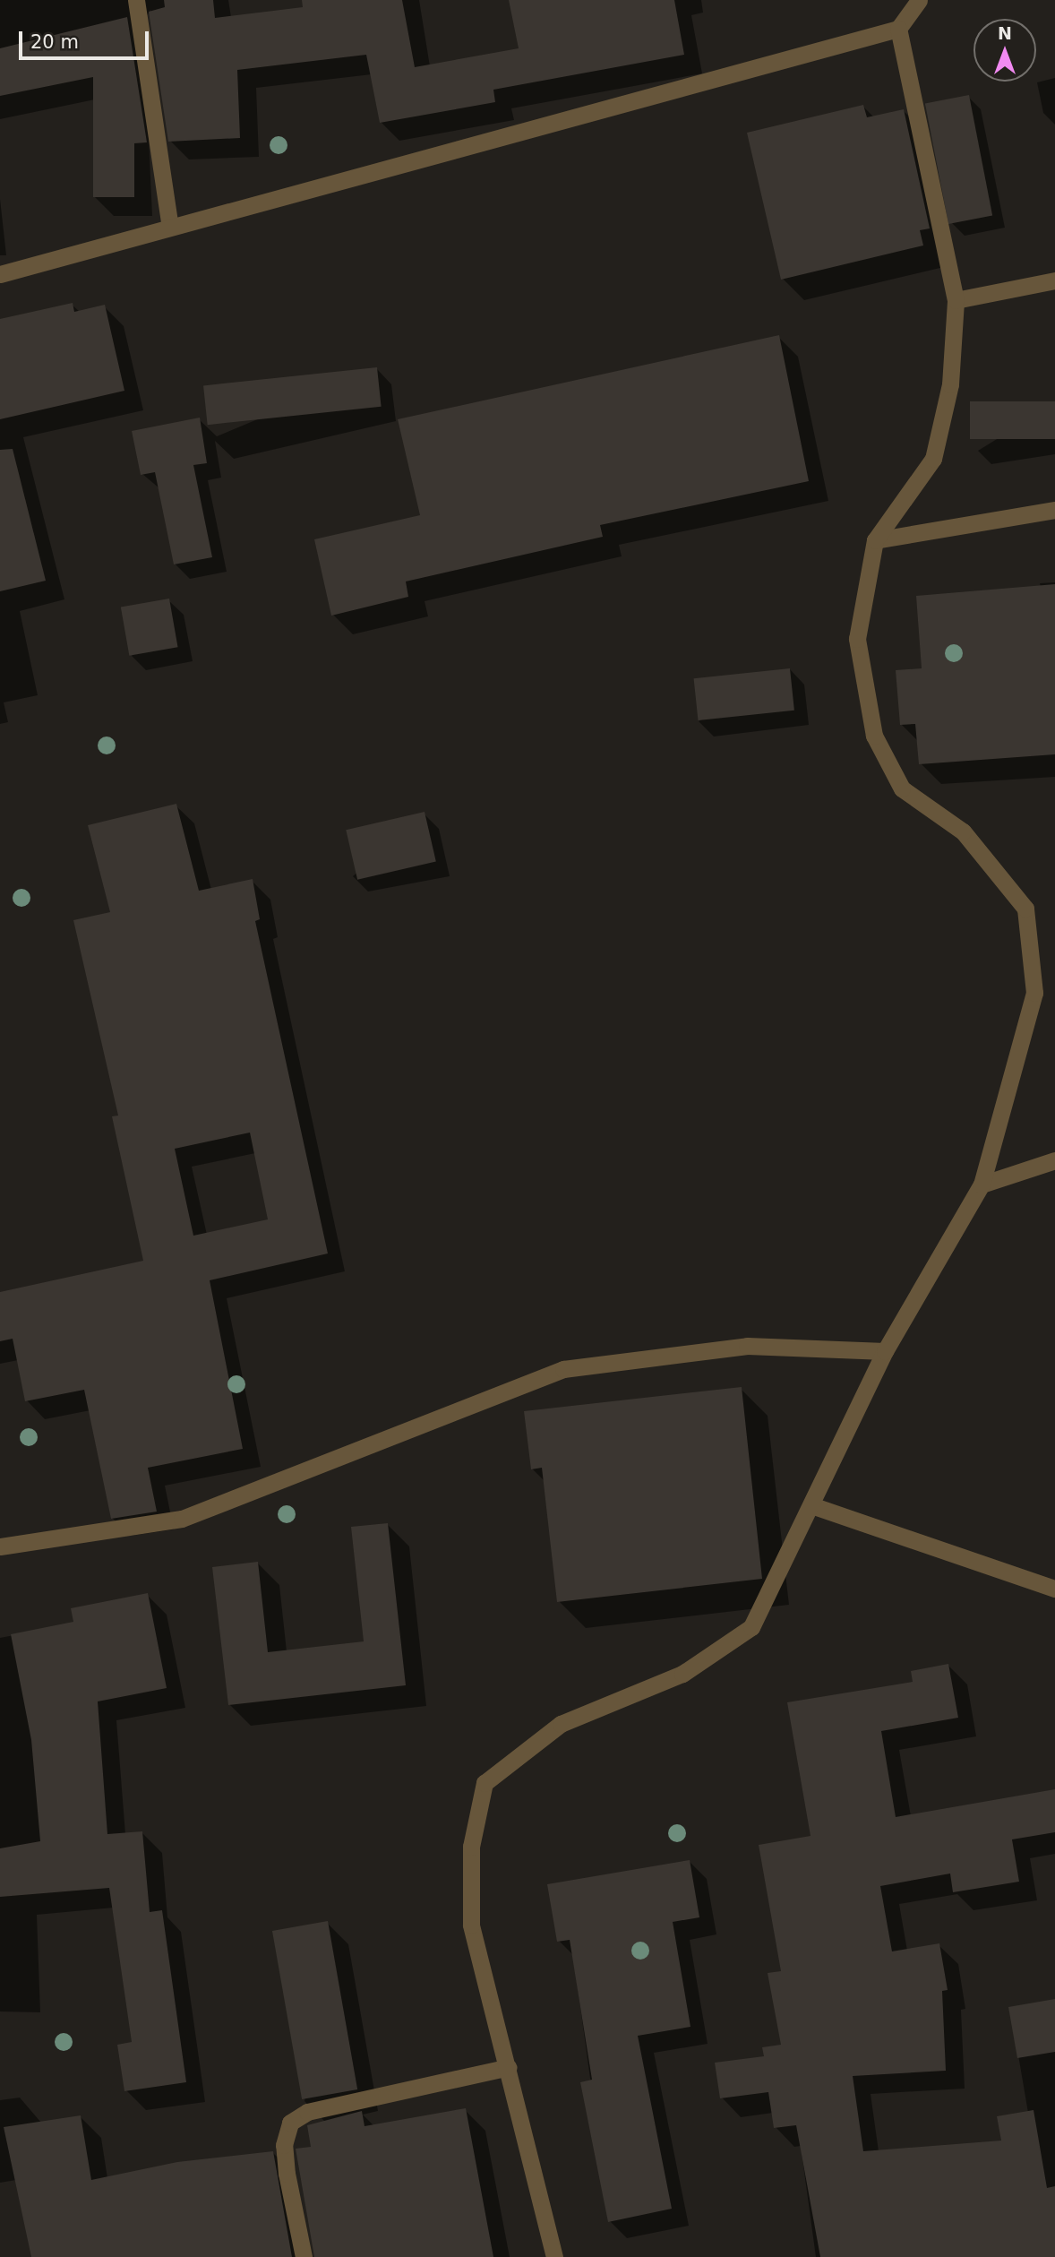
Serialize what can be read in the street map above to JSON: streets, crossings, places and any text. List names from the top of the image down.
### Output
{
  "scale_bar": "20 m",
  "north": "top"
}
